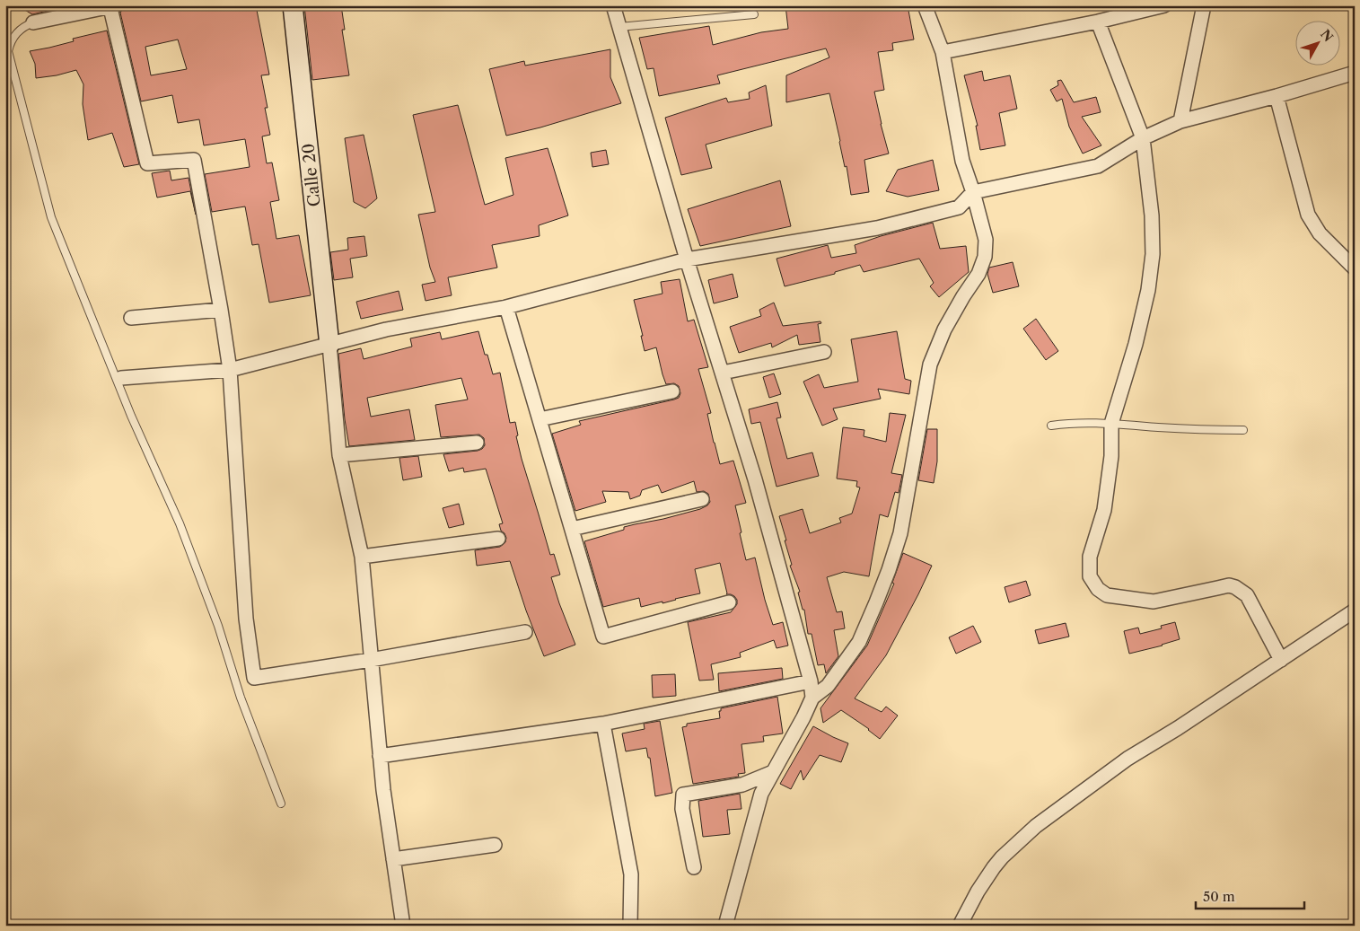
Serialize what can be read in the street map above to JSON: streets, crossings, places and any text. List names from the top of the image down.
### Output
{
  "streets": {
    "main road": ["Calle 20"]
  },
  "scale_bar": "50 m",
  "north": "top right"
}
